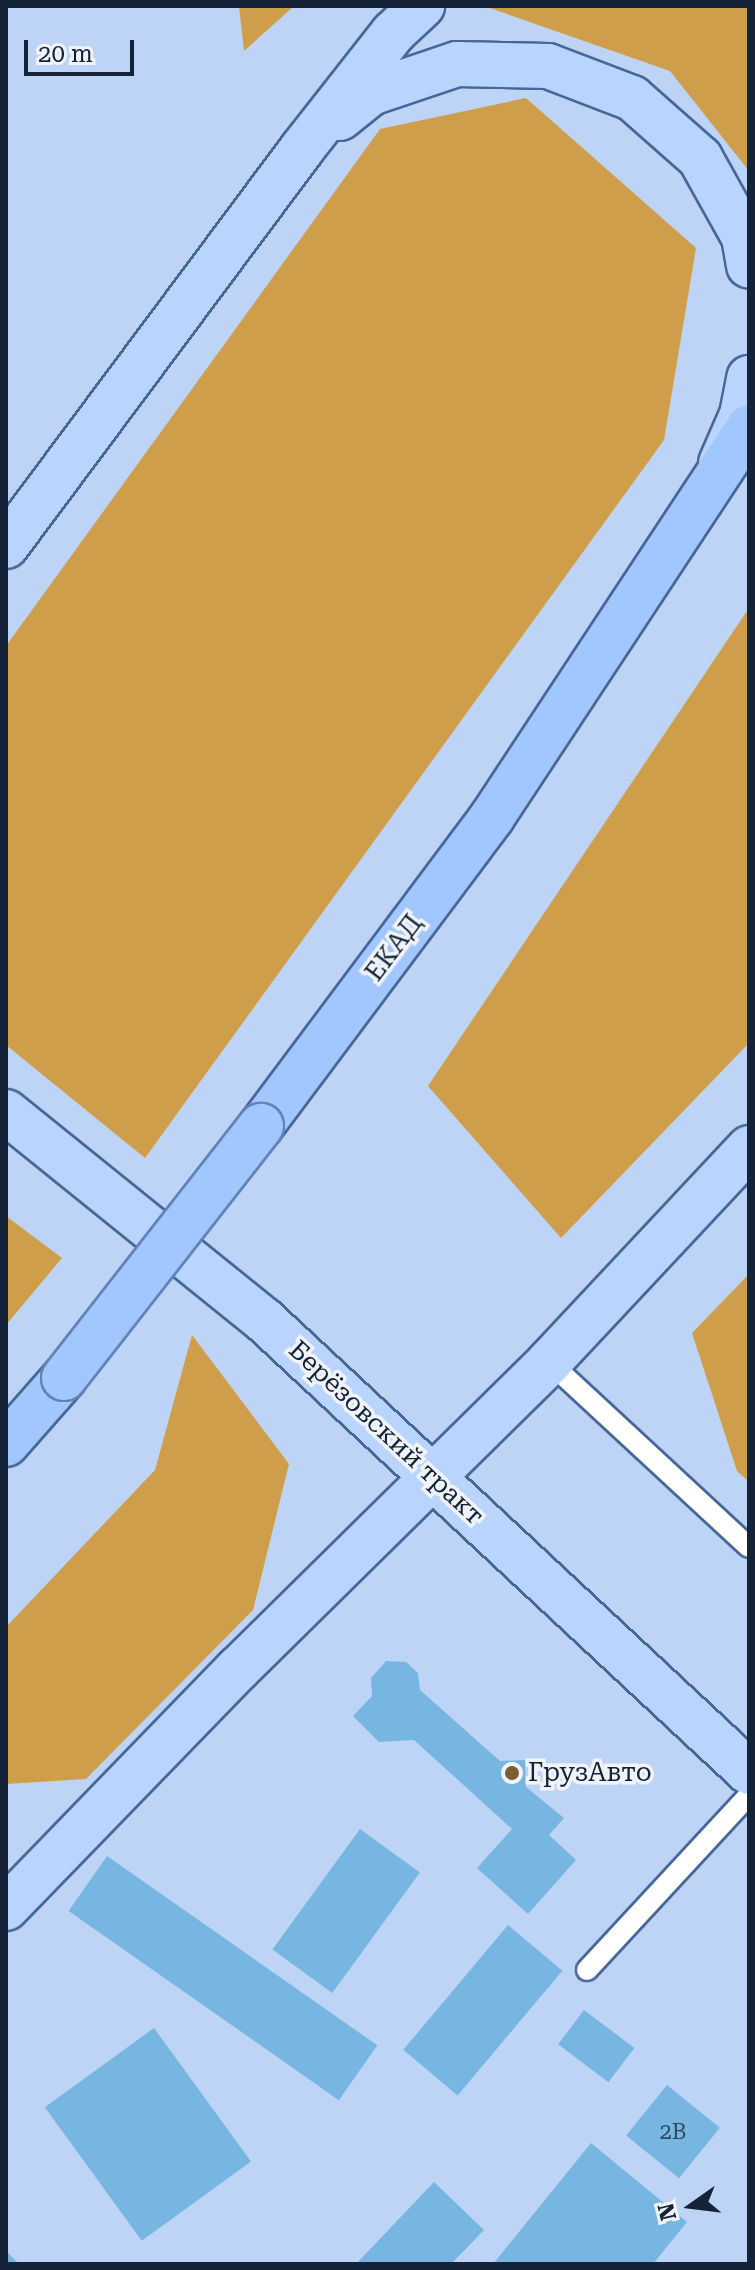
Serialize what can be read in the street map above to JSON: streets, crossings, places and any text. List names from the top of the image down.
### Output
{
  "streets": {
    "highway": ["ЕКАД"],
    "main road": ["Берёзовский тракт"]
  },
  "places": ["ГрузАвто"],
  "house_numbers": ["2В"],
  "scale_bar": "20 m",
  "north": "left"
}
